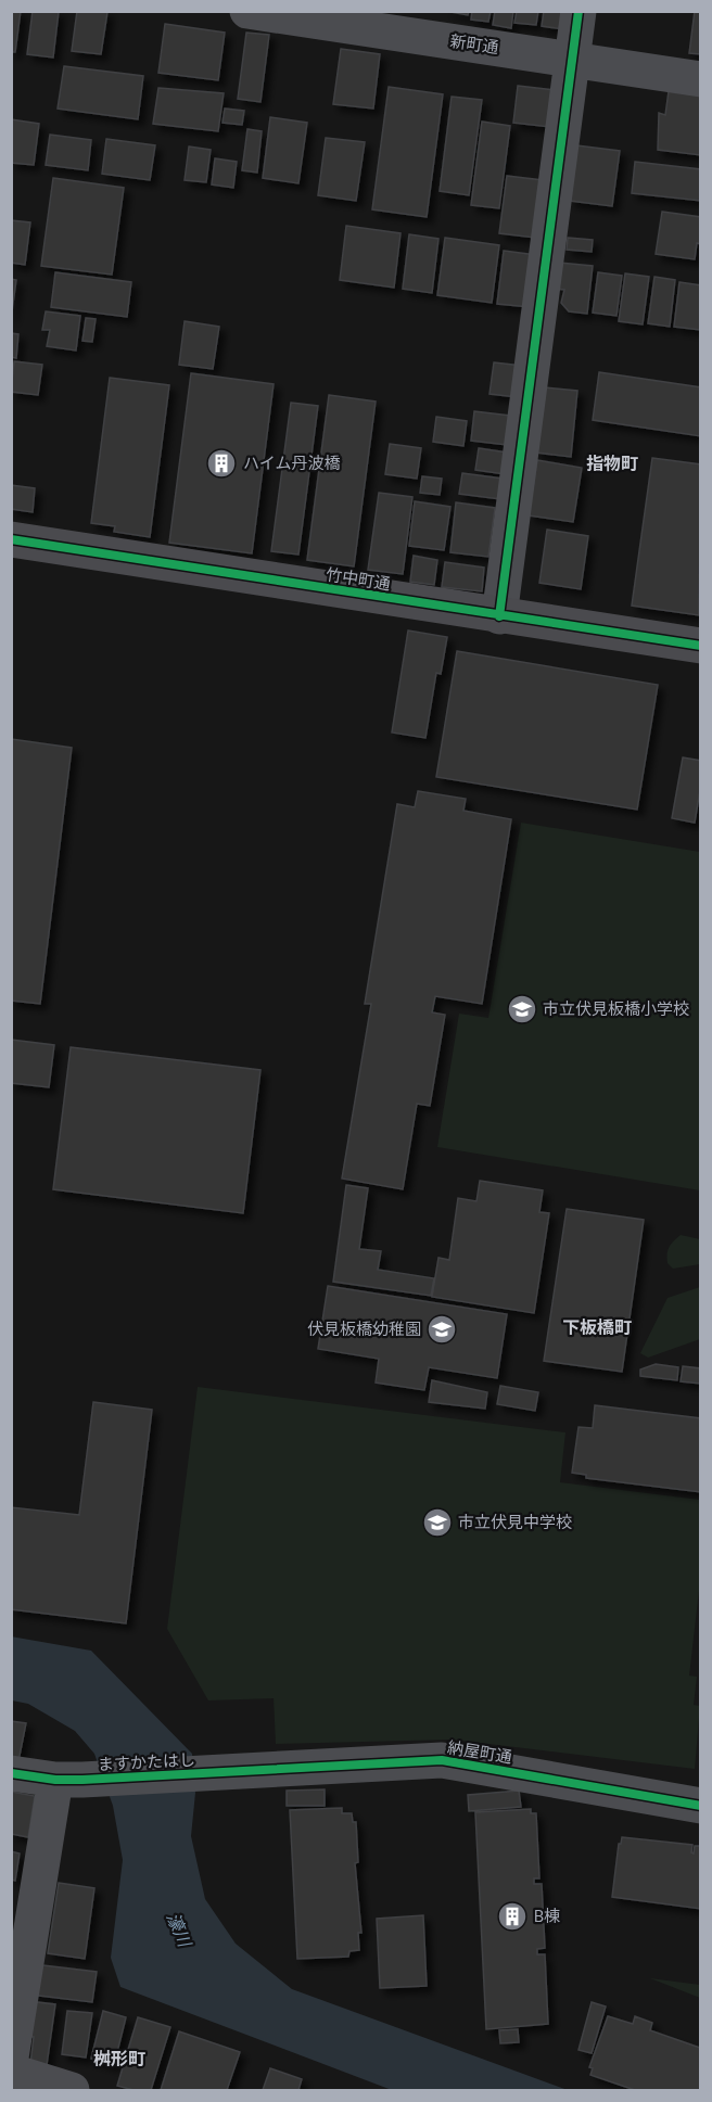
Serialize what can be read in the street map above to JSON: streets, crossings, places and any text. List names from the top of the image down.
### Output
{
  "streets": {
    "street": [
      "新町通",
      "竹中町通",
      "納屋町通",
      "ますかたはし"
    ]
  },
  "crossings": [
    ["納屋町通", "ますかたはし"]
  ],
  "districts": ["指物町", "下板橋町", "桝形町"],
  "water": ["濠川"],
  "places": {
    "building": ["ハイム丹波橋", "B棟"],
    "school or university": ["市立伏見板橋小学校", "伏見板橋幼稚園", "市立伏見中学校"]
  }
}
